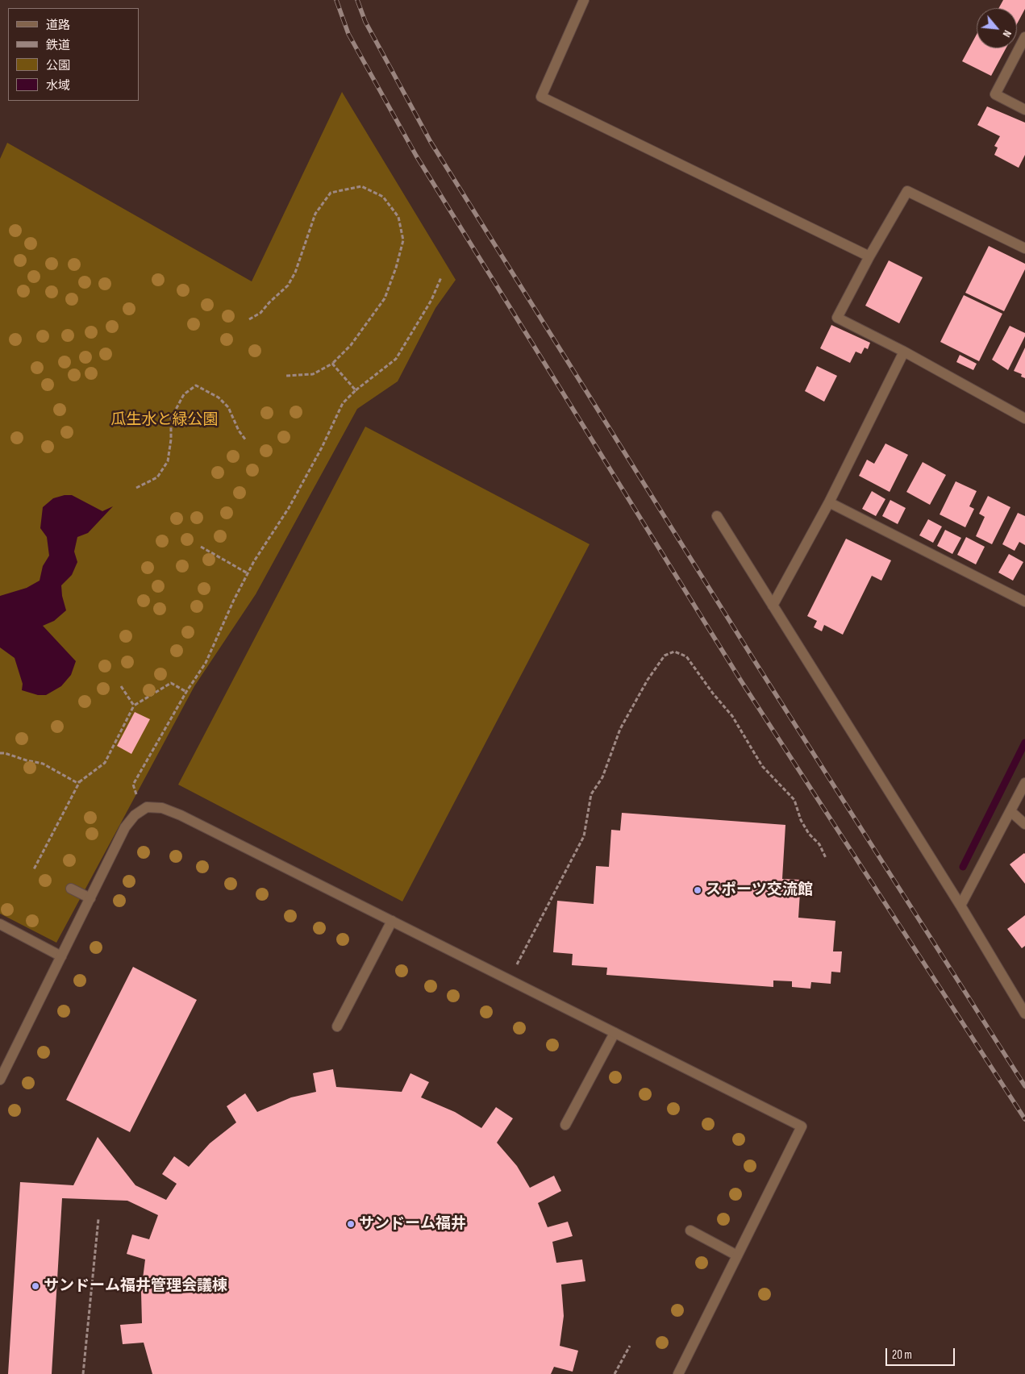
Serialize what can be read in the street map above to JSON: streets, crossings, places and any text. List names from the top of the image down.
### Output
{
  "parks": ["瓜生水と緑公園"],
  "places": ["スポーツ交流館", "サンドーム福井", "サンドーム福井管理会議棟"],
  "legend": [
    "道路",
    "鉄道",
    "公園",
    "水域"
  ],
  "scale_bar": "20 m",
  "north": "bottom right"
}
